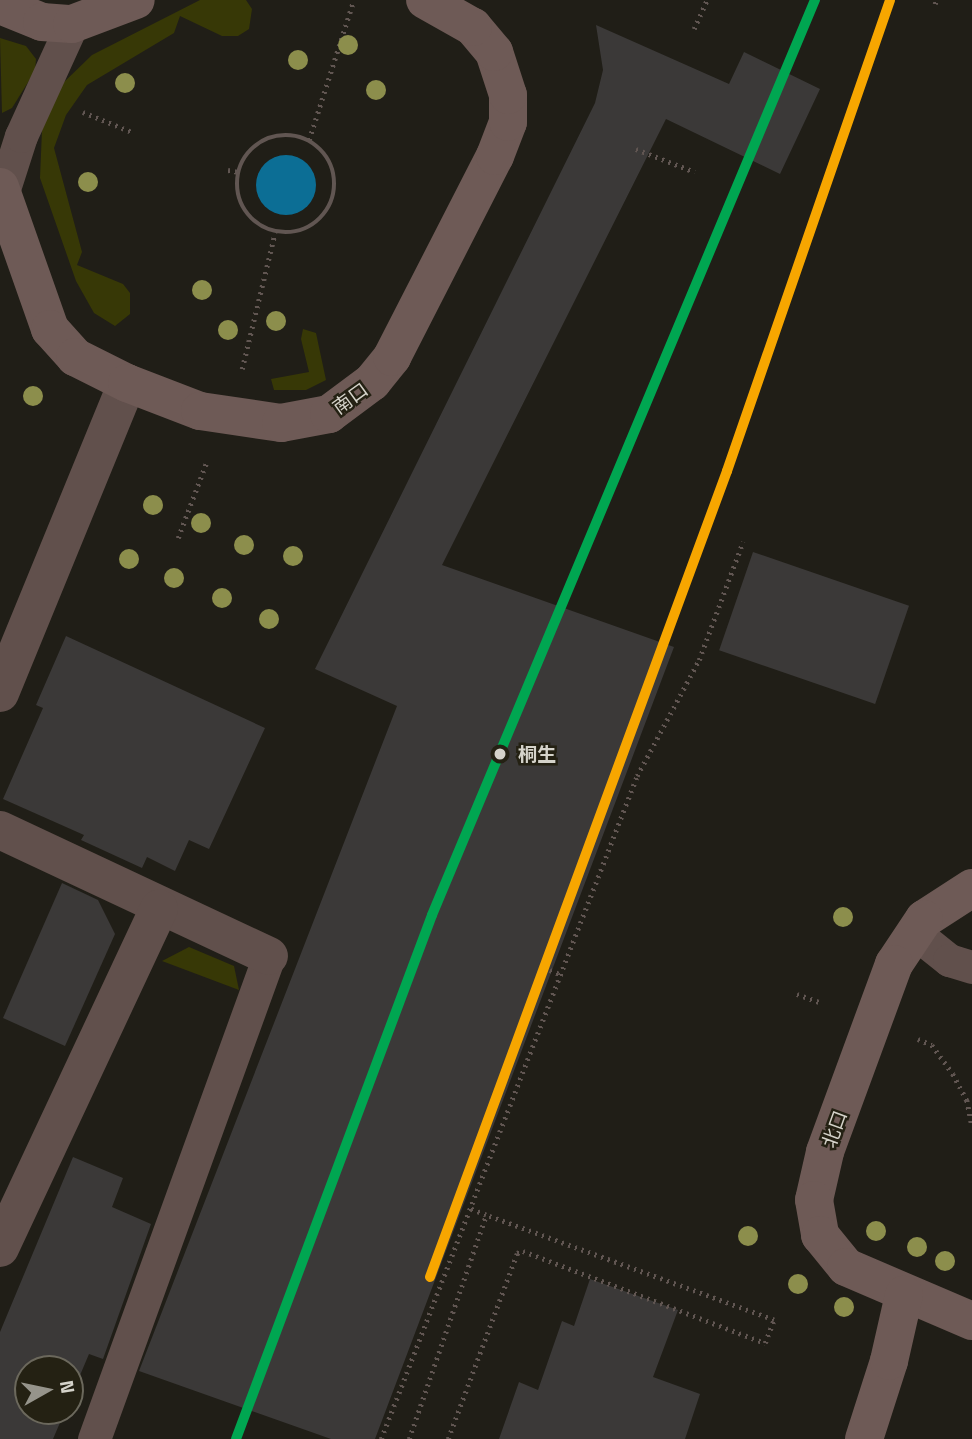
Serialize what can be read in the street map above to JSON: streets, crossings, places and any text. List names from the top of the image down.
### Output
{
  "streets": {
    "street": ["南口", "北口"]
  },
  "places": ["桐生"],
  "north": "right"
}
